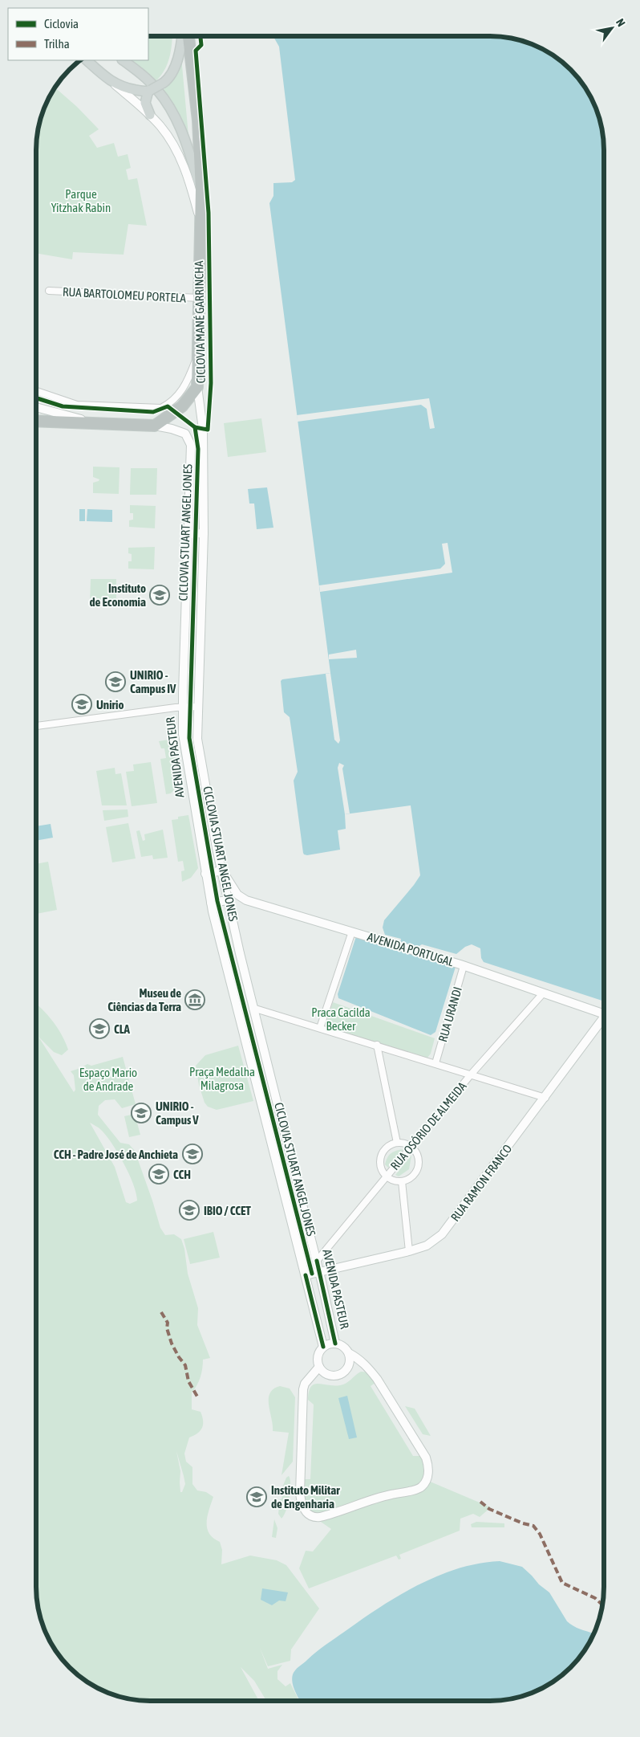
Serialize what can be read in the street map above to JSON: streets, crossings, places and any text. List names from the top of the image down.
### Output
{
  "streets": {
    "highway": ["AVENIDA PASTEUR"],
    "street": [
      "RUA BARTOLOMEU PORTELA",
      "AVENIDA PORTUGAL",
      "RUA URANDI",
      "RUA OSÓRIO DE ALMEIDA",
      "RUA RAMON FRANCO"
    ],
    "cycle path": ["CICLOVIA MANÉ GARRINCHA", "CICLOVIA STUART ANGEL JONES"]
  },
  "crossings": [
    ["RUA BARTOLOMEU PORTELA", "AVENIDA PASTEUR"],
    ["AVENIDA PASTEUR", "AVENIDA PORTUGAL"],
    ["AVENIDA PASTEUR", "RUA OSÓRIO DE ALMEIDA"],
    ["AVENIDA PASTEUR", "RUA RAMON FRANCO"],
    ["AVENIDA PORTUGAL", "RUA URANDI"],
    ["AVENIDA PORTUGAL", "RUA OSÓRIO DE ALMEIDA"]
  ],
  "parks": [
    "Parque Yitzhak Rabin",
    "Praca Cacilda Becker",
    "Praça Medalha Milagrosa",
    "Espaço Mario de Andrade"
  ],
  "places": {
    "school or university": [
      "Instituto de Economia",
      "UNIRIO - Campus IV",
      "Unirio",
      "CLA",
      "UNIRIO - Campus V",
      "CCH - Padre José de Anchieta",
      "CCH",
      "IBIO / CCET",
      "Instituto Militar de Engenharia"
    ],
    "museum": ["Museu de Ciências da Terra"]
  },
  "legend": ["Ciclovia", "Trilha"],
  "north": "top right"
}
